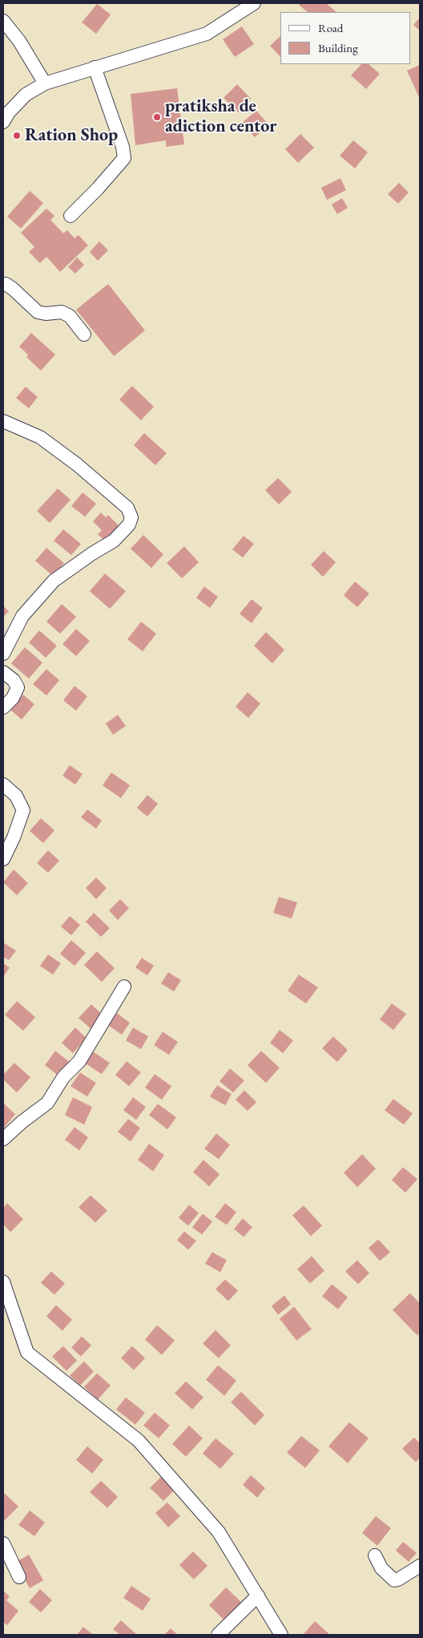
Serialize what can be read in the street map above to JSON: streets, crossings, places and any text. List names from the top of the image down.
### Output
{
  "places": ["pratiksha de adiction centor", "Ration Shop"],
  "legend": ["Road", "Building"]
}
